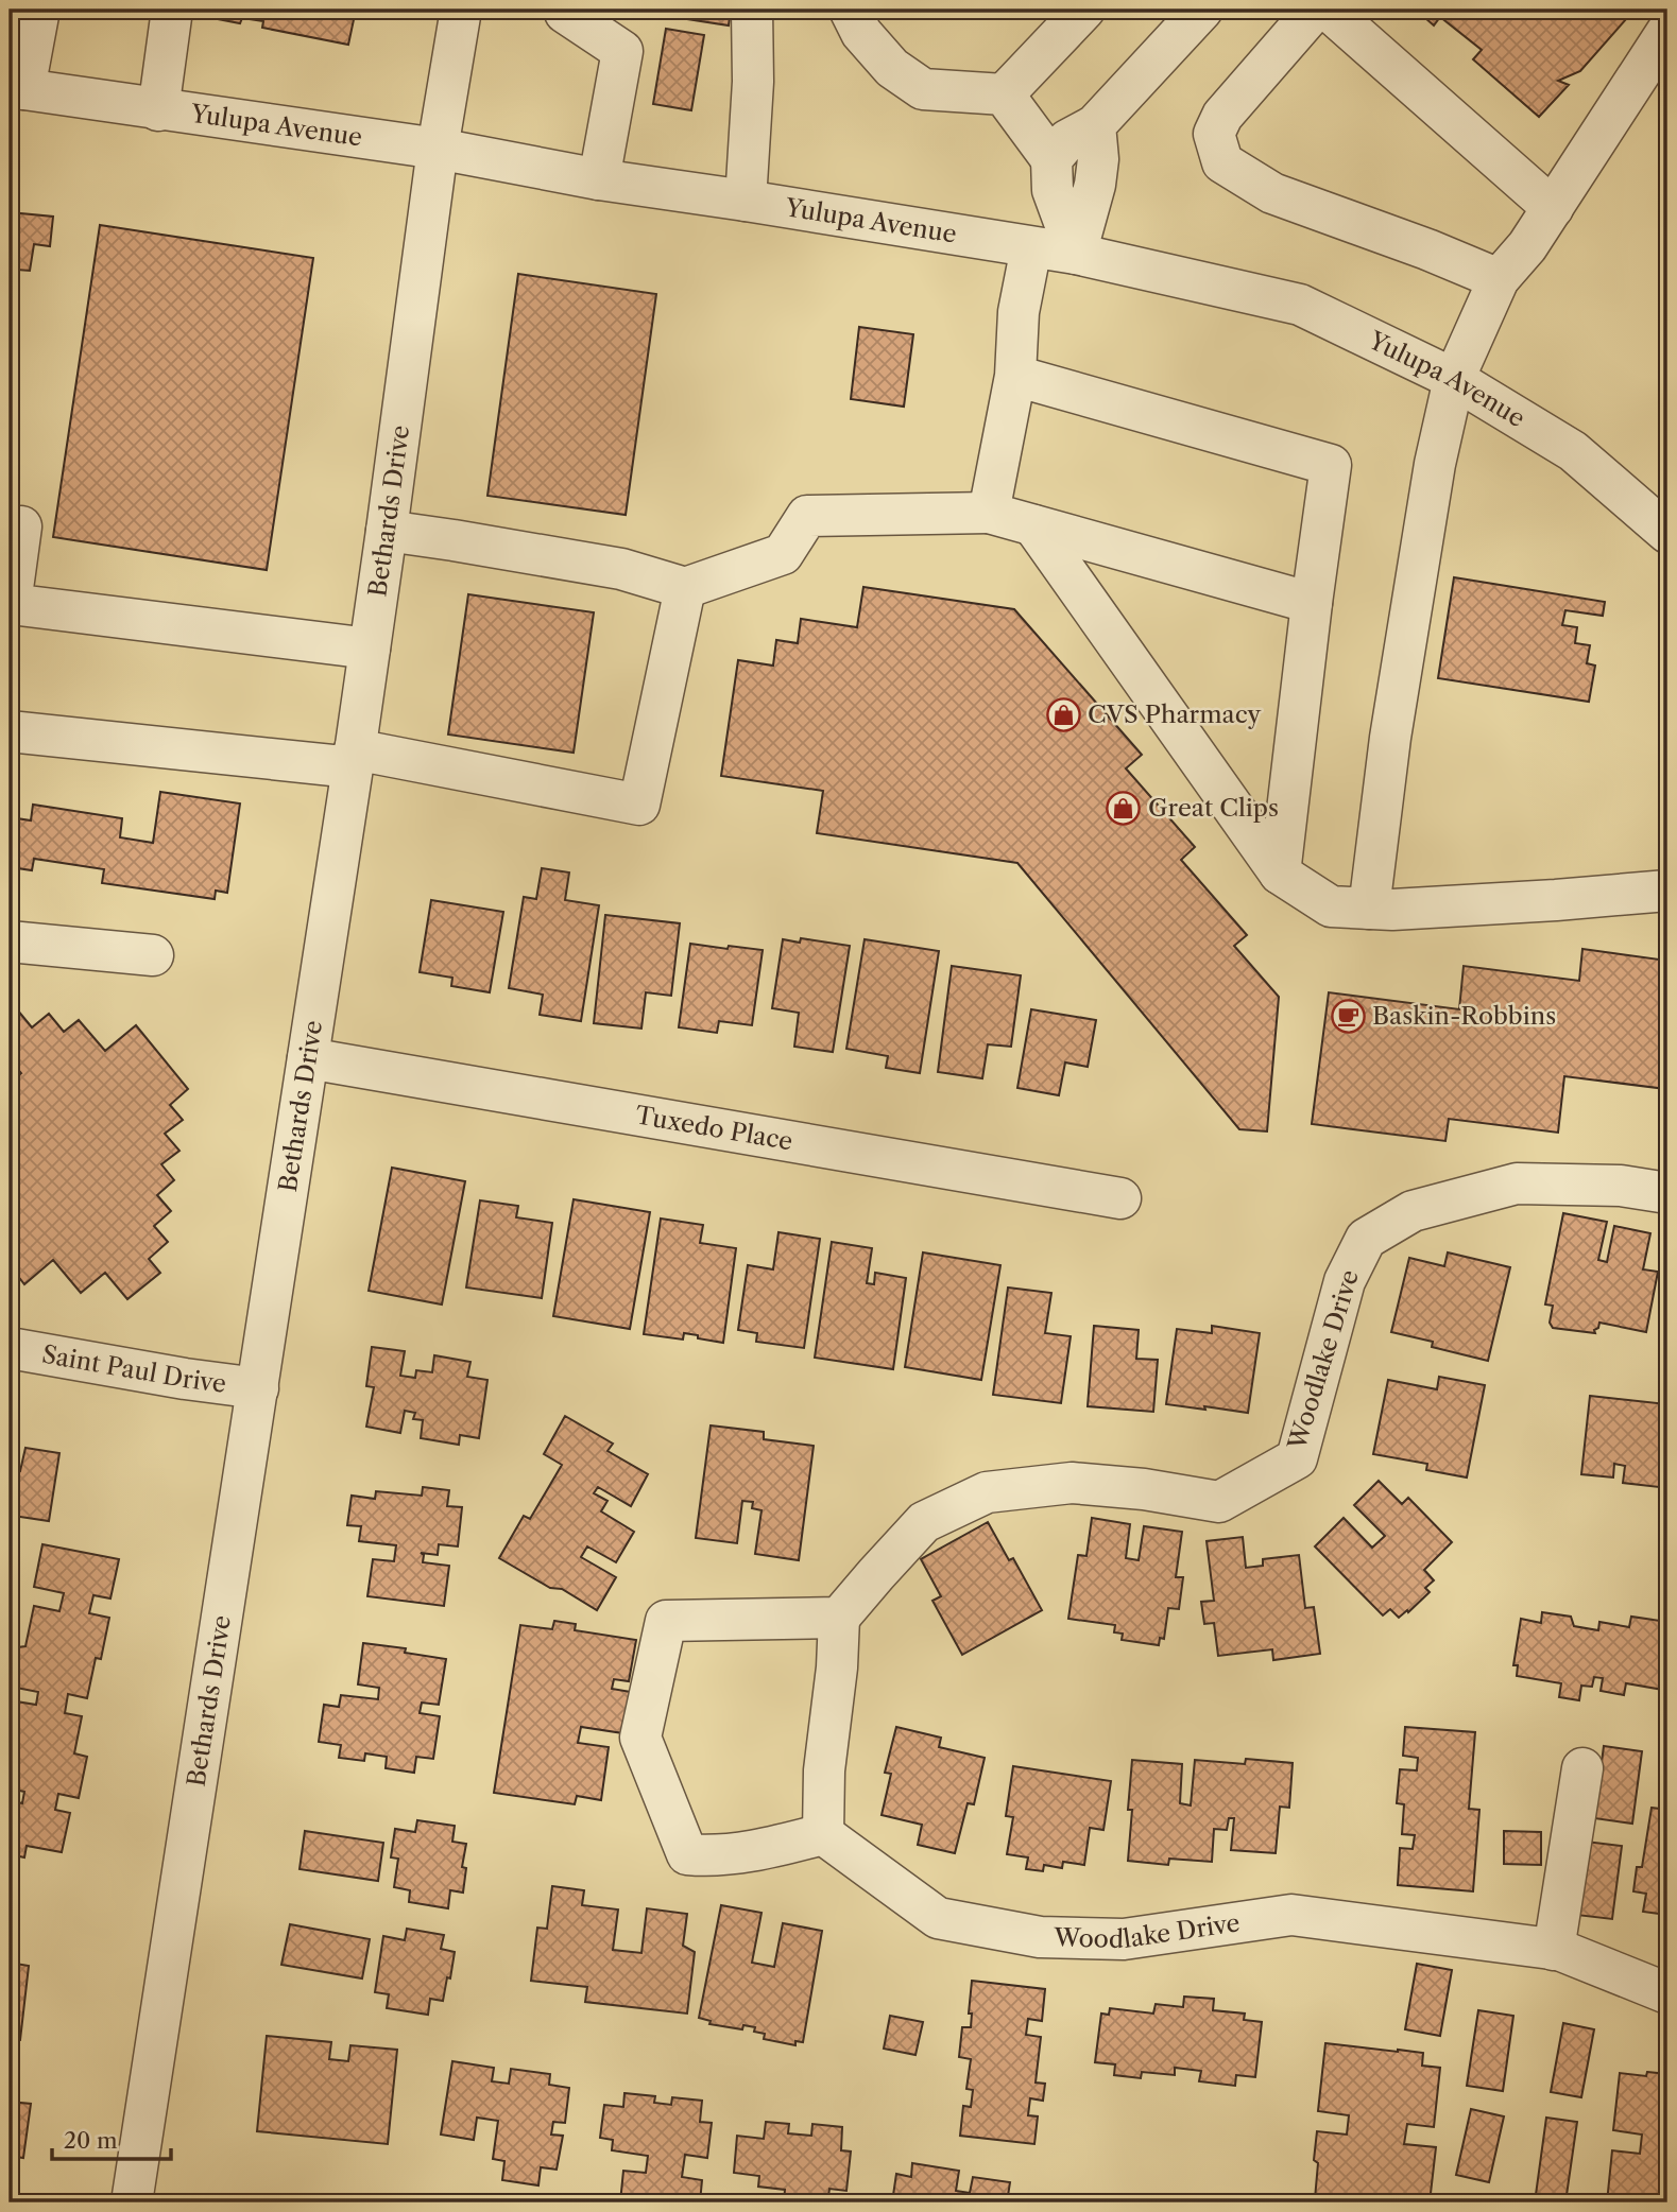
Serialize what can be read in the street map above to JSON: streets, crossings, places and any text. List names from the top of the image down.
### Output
{
  "streets": {
    "street": [
      "Yulupa Avenue",
      "Bethards Drive",
      "Tuxedo Place",
      "Woodlake Drive",
      "Saint Paul Drive"
    ]
  },
  "crossings": [
    ["Yulupa Avenue", "Bethards Drive"],
    ["Bethards Drive", "Tuxedo Place"],
    ["Bethards Drive", "Saint Paul Drive"]
  ],
  "places": {
    "shop": ["CVS Pharmacy", "Great Clips"],
    "cafe": ["Baskin-Robbins"]
  },
  "scale_bar": "20 m"
}
